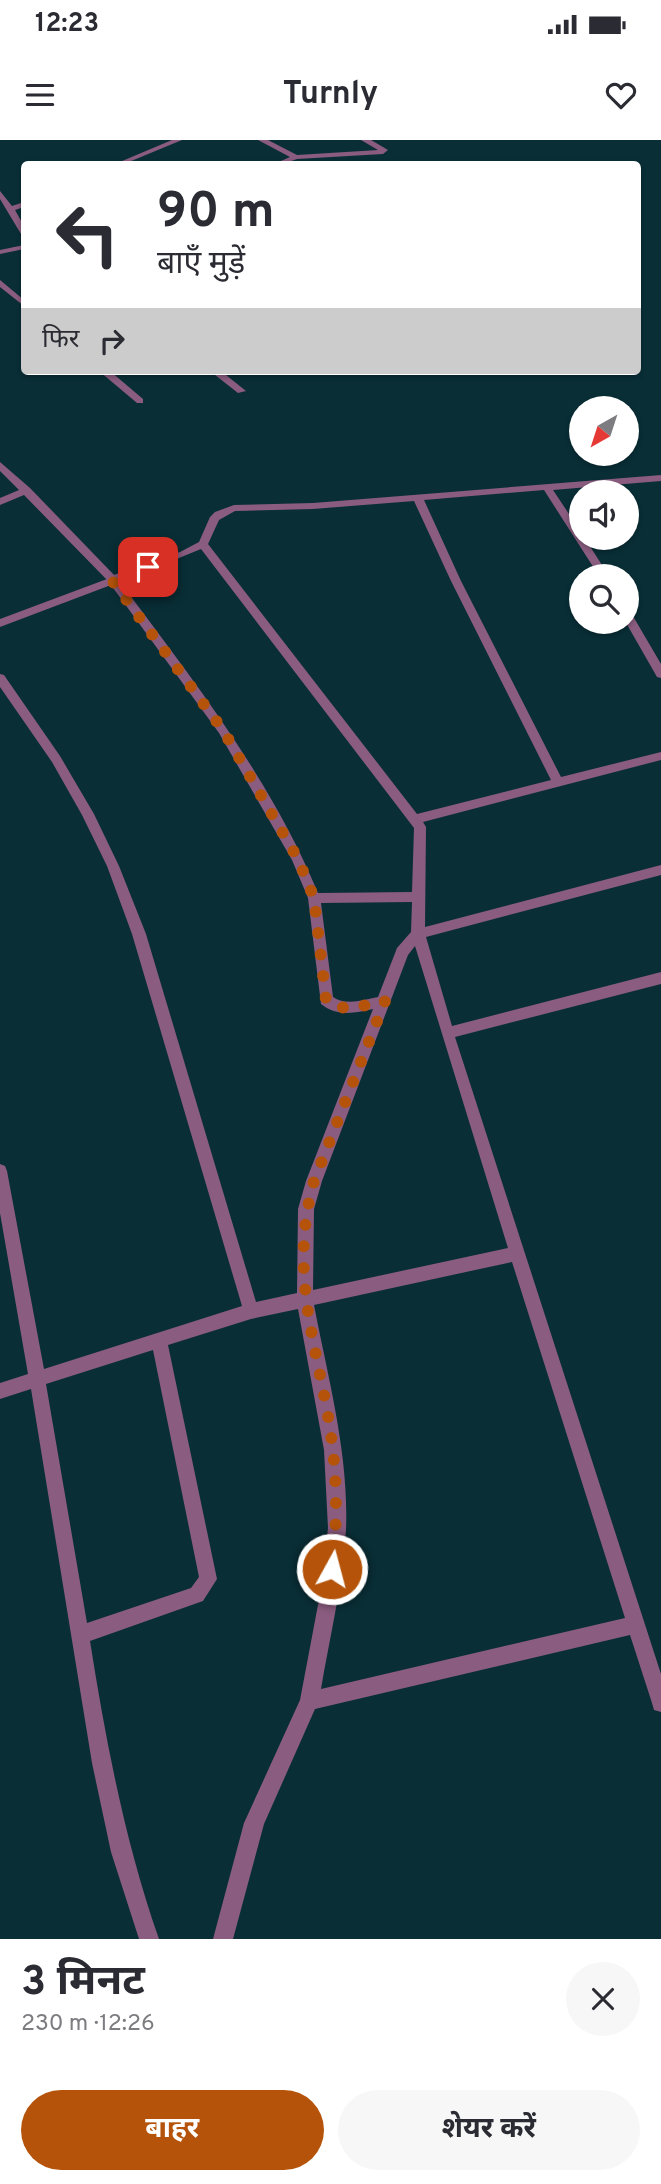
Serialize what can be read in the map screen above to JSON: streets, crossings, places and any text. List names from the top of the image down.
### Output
{
  "north": "bottom left",
  "page": {
    "status": "12:23",
    "header": "Turnly",
    "turn": ["90 m", "बाएँ मुड़ें"],
    "then": "फिर",
    "heading": ["3 मिनट", "230 m · 12:26"],
    "buttons": ["बाहर", "शेयर करें"]
  }
}
